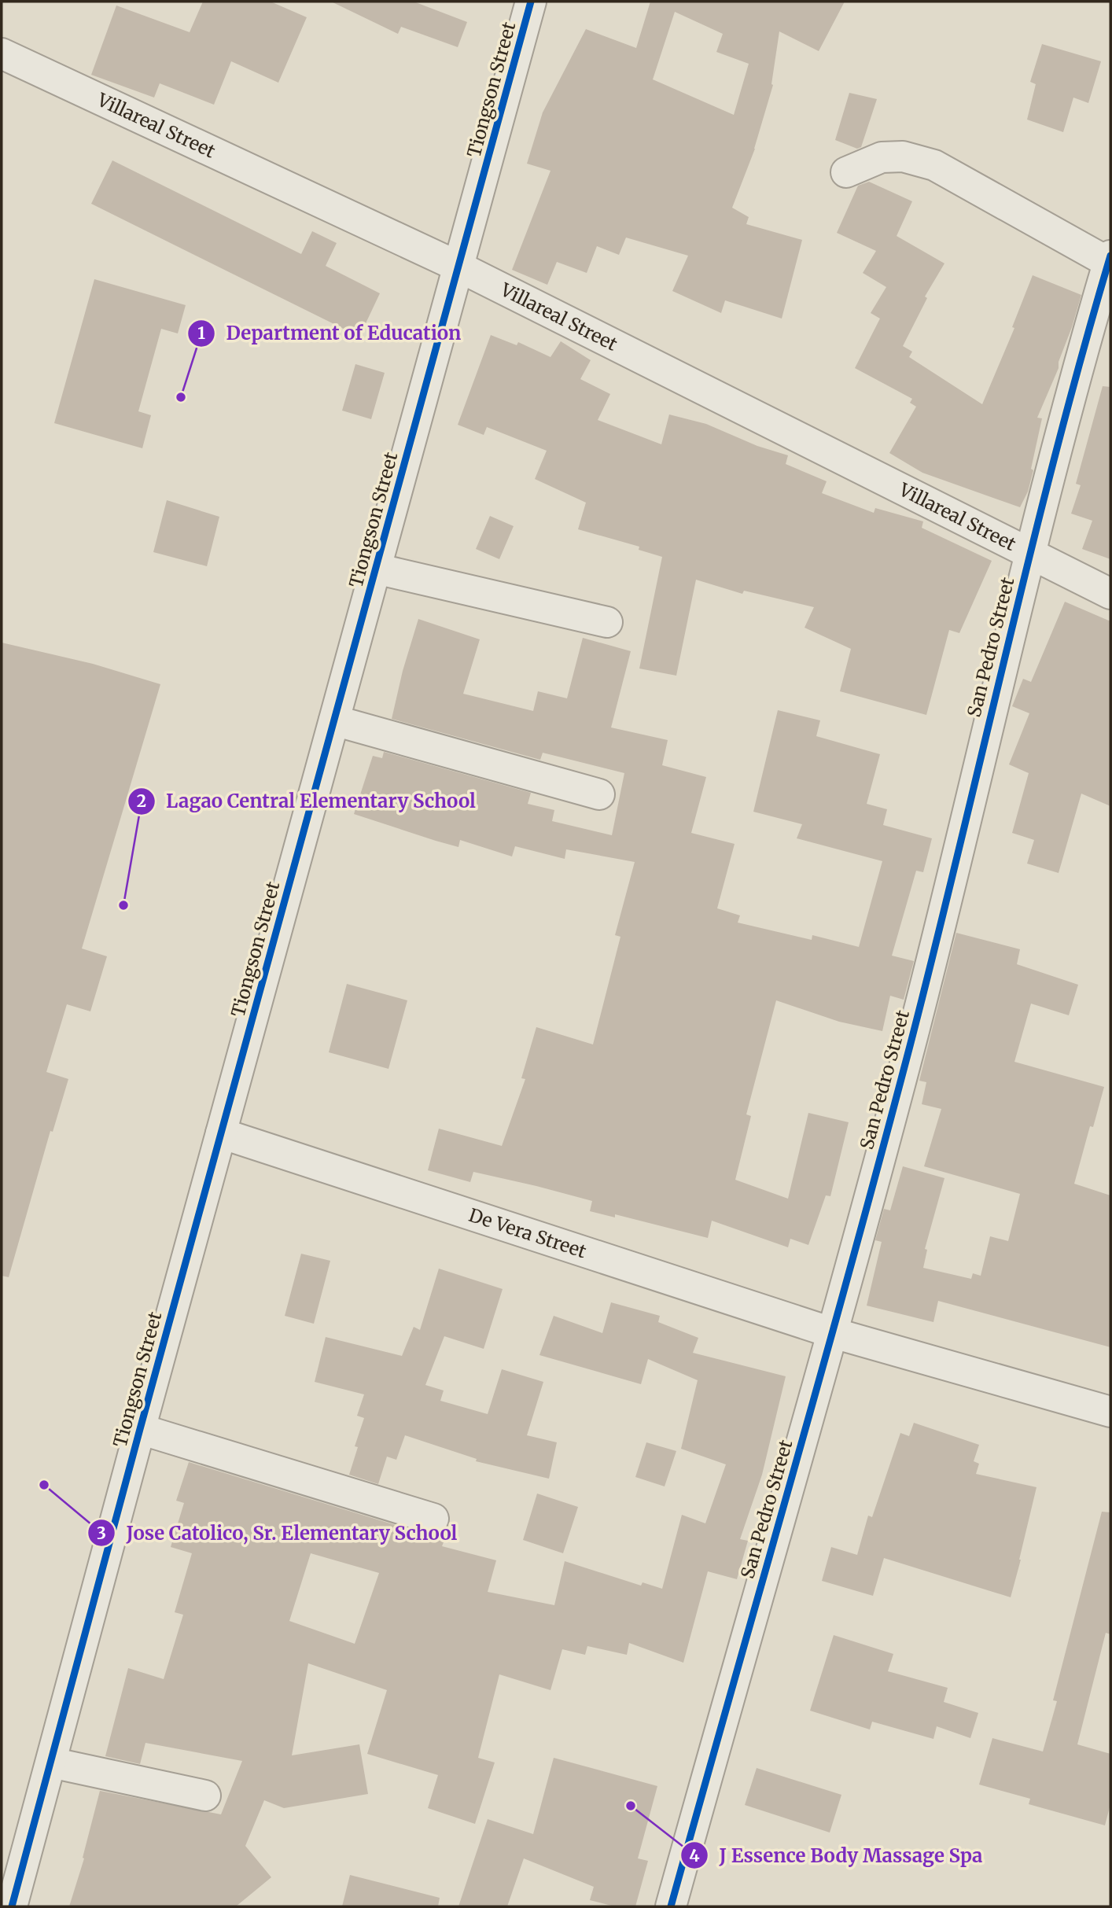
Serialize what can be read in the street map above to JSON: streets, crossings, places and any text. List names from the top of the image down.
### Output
{
  "streets": {
    "street": [
      "Tiongson Street",
      "Villareal Street",
      "San Pedro Street",
      "De Vera Street"
    ]
  },
  "crossings": [
    ["Tiongson Street", "Villareal Street"],
    ["Tiongson Street", "De Vera Street"],
    ["Villareal Street", "San Pedro Street"],
    ["San Pedro Street", "De Vera Street"]
  ],
  "places": [
    "Department of Education",
    "Lagao Central Elementary School",
    "Jose Catolico, Sr. Elementary School",
    "J Essence Body Massage Spa"
  ]
}
